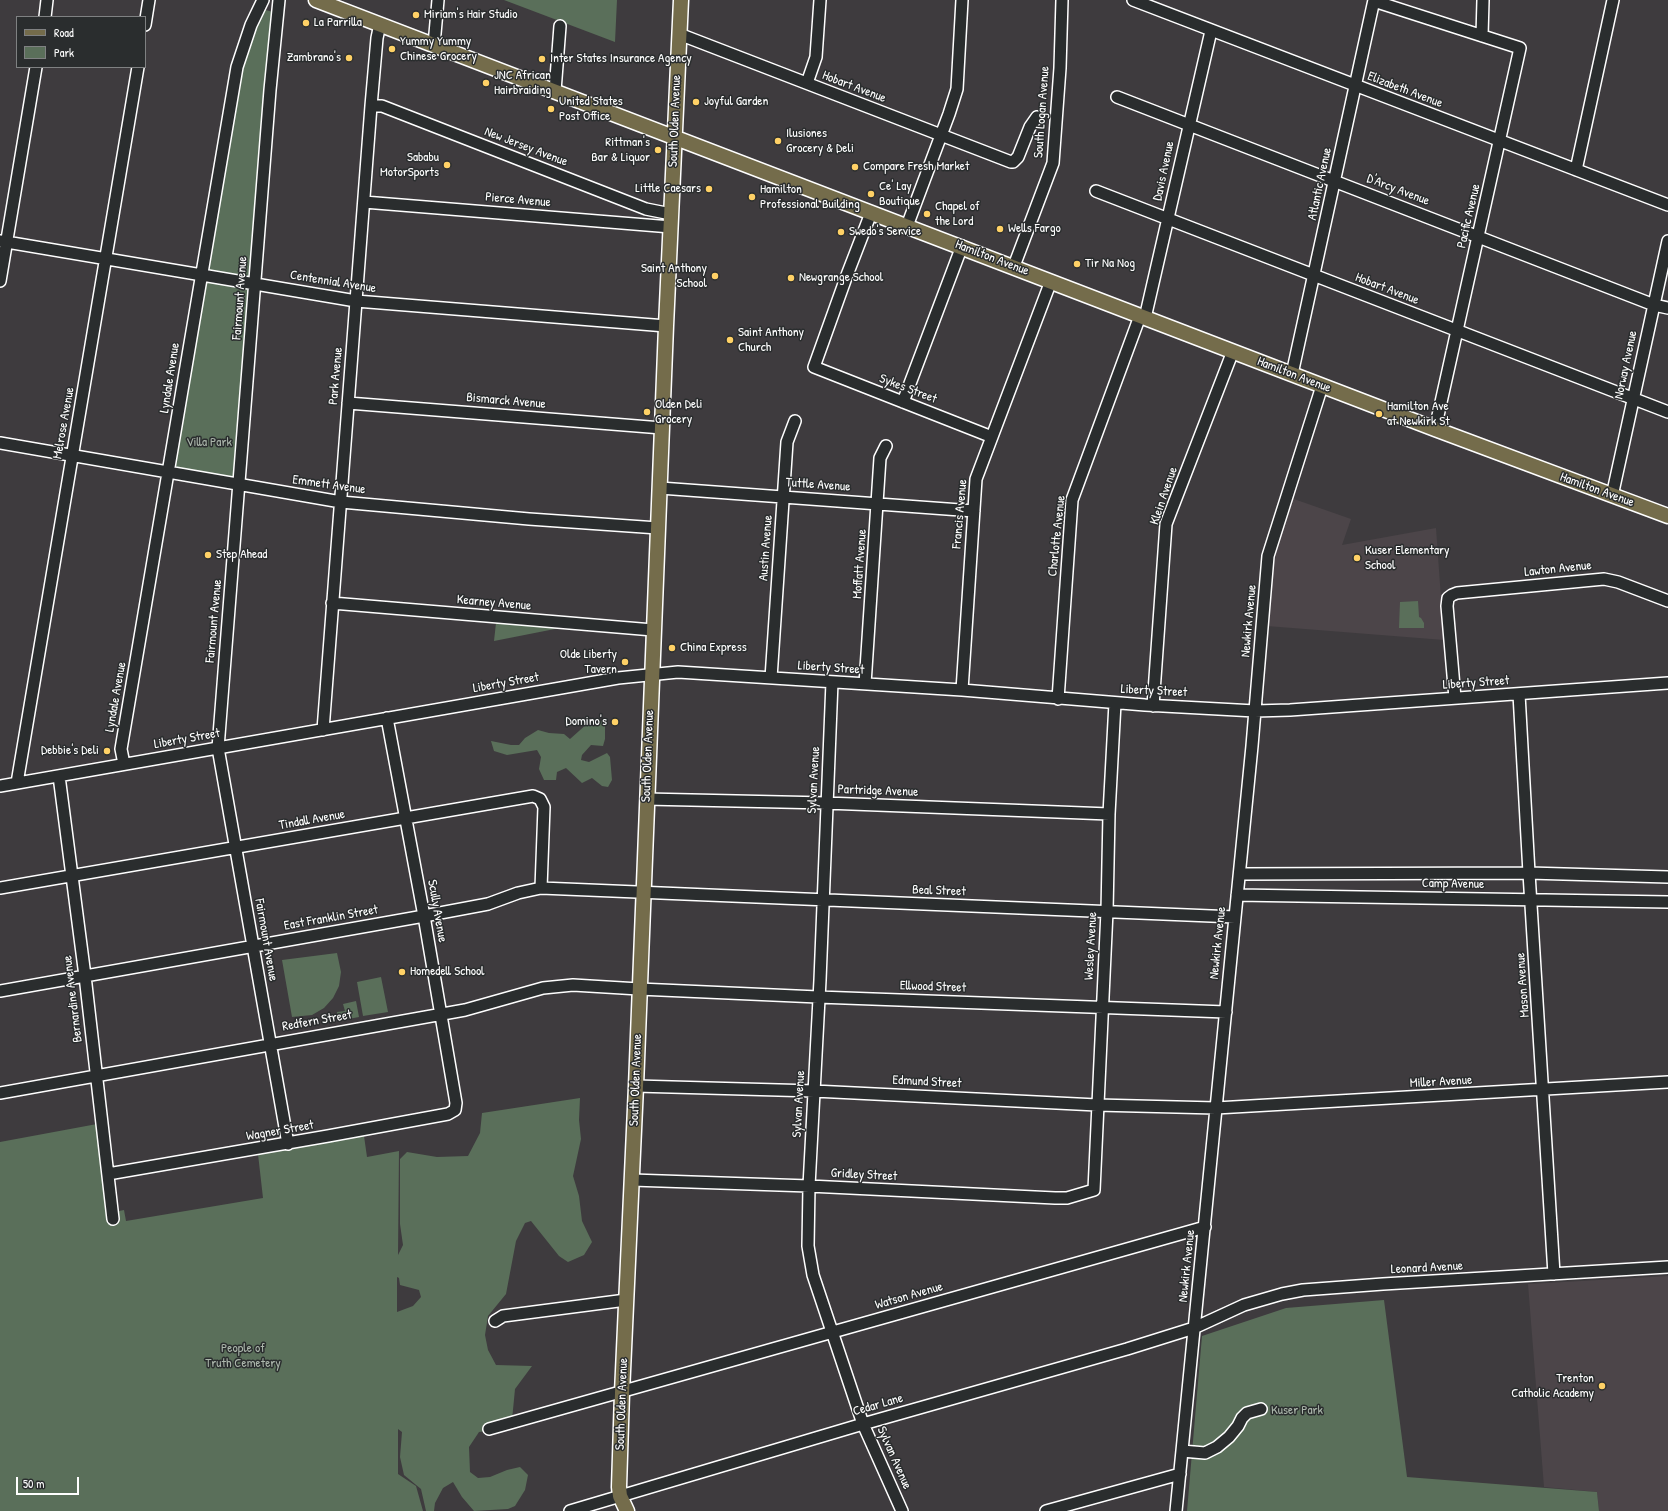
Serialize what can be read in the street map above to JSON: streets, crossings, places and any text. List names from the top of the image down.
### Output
{
  "streets": {
    "main road": ["South Olden Avenue", "Hamilton Avenue"],
    "street": [
      "Hobart Avenue",
      "Elizabeth Avenue",
      "South Logan Avenue",
      "New Jersey Avenue",
      "Davis Avenue",
      "Atlantic Avenue",
      "D'Arcy Avenue",
      "Pierce Avenue",
      "Pacific Avenue",
      "Centennial Avenue",
      "Fairmount Avenue",
      "Norway Avenue",
      "Park Avenue",
      "Lyndale Avenue",
      "Sykes Street",
      "Bismarck Avenue",
      "Melrose Avenue",
      "Emmett Avenue",
      "Tuttle Avenue",
      "Klein Avenue",
      "Francis Avenue",
      "Charlotte Avenue",
      "Austin Avenue",
      "Moffatt Avenue",
      "Lawton Avenue",
      "Kearney Avenue",
      "Newkirk Avenue",
      "Liberty Street",
      "Sylvan Avenue",
      "Partridge Avenue",
      "Tindall Avenue",
      "Camp Avenue",
      "Beal Street",
      "Scully Avenue",
      "East Franklin Street",
      "Wesley Avenue",
      "Mason Avenue",
      "Ellwood Street",
      "Bernardine Avenue",
      "Redfern Street",
      "Edmund Street",
      "Miller Avenue",
      "Wagner Street",
      "Gridley Street",
      "Leonard Avenue",
      "Watson Avenue",
      "Cedar Lane"
    ]
  },
  "crossings": [
    ["Hobart Avenue", "South Logan Avenue"],
    ["Hobart Avenue", "South Olden Avenue"],
    ["Hobart Avenue", "Davis Avenue"],
    ["Hobart Avenue", "Atlantic Avenue"],
    ["Hobart Avenue", "Pacific Avenue"],
    ["Hobart Avenue", "Norway Avenue"],
    ["Elizabeth Avenue", "Davis Avenue"],
    ["Elizabeth Avenue", "Atlantic Avenue"],
    ["Elizabeth Avenue", "Pacific Avenue"],
    ["South Logan Avenue", "Hamilton Avenue"],
    ["South Olden Avenue", "New Jersey Avenue"],
    ["South Olden Avenue", "Pierce Avenue"],
    ["South Olden Avenue", "Hamilton Avenue"],
    ["South Olden Avenue", "Centennial Avenue"],
    ["South Olden Avenue", "Bismarck Avenue"],
    ["South Olden Avenue", "Emmett Avenue"],
    ["South Olden Avenue", "Tuttle Avenue"],
    ["South Olden Avenue", "Kearney Avenue"],
    ["South Olden Avenue", "Liberty Street"],
    ["South Olden Avenue", "Partridge Avenue"],
    ["South Olden Avenue", "Beal Street"],
    ["South Olden Avenue", "East Franklin Street"],
    ["South Olden Avenue", "Ellwood Street"],
    ["South Olden Avenue", "Redfern Street"],
    ["South Olden Avenue", "Edmund Street"],
    ["South Olden Avenue", "Gridley Street"],
    ["South Olden Avenue", "Watson Avenue"],
    ["South Olden Avenue", "Cedar Lane"],
    ["New Jersey Avenue", "Pierce Avenue"],
    ["New Jersey Avenue", "Park Avenue"],
    ["Davis Avenue", "D'Arcy Avenue"],
    ["Davis Avenue", "Hamilton Avenue"],
    ["Davis Avenue", "Charlotte Avenue"],
    ["Atlantic Avenue", "D'Arcy Avenue"],
    ["Atlantic Avenue", "Hamilton Avenue"],
    ["D'Arcy Avenue", "Pacific Avenue"],
    ["D'Arcy Avenue", "Norway Avenue"],
    ["Pierce Avenue", "Park Avenue"],
    ["Pacific Avenue", "Hamilton Avenue"],
    ["Hamilton Avenue", "Norway Avenue"],
    ["Hamilton Avenue", "Park Avenue"],
    ["Hamilton Avenue", "Sykes Street"],
    ["Hamilton Avenue", "Klein Avenue"],
    ["Hamilton Avenue", "Francis Avenue"],
    ["Hamilton Avenue", "Charlotte Avenue"],
    ["Hamilton Avenue", "Newkirk Avenue"],
    ["Centennial Avenue", "Fairmount Avenue"],
    ["Centennial Avenue", "Park Avenue"],
    ["Centennial Avenue", "Lyndale Avenue"],
    ["Centennial Avenue", "Melrose Avenue"],
    ["Fairmount Avenue", "Emmett Avenue"],
    ["Fairmount Avenue", "Liberty Street"],
    ["Fairmount Avenue", "Tindall Avenue"],
    ["Fairmount Avenue", "East Franklin Street"],
    ["Fairmount Avenue", "Redfern Street"],
    ["Fairmount Avenue", "Wagner Street"],
    ["Park Avenue", "Bismarck Avenue"],
    ["Park Avenue", "Emmett Avenue"],
    ["Park Avenue", "Kearney Avenue"],
    ["Park Avenue", "Liberty Street"],
    ["Lyndale Avenue", "Emmett Avenue"],
    ["Lyndale Avenue", "Liberty Street"],
    ["Sykes Street", "Francis Avenue"],
    ["Melrose Avenue", "Emmett Avenue"],
    ["Melrose Avenue", "Liberty Street"],
    ["Tuttle Avenue", "Francis Avenue"],
    ["Tuttle Avenue", "Austin Avenue"],
    ["Tuttle Avenue", "Moffatt Avenue"],
    ["Klein Avenue", "Liberty Street"],
    ["Francis Avenue", "Liberty Street"],
    ["Charlotte Avenue", "Liberty Street"],
    ["Austin Avenue", "Liberty Street"],
    ["Moffatt Avenue", "Liberty Street"],
    ["Lawton Avenue", "Liberty Street"],
    ["Newkirk Avenue", "Liberty Street"],
    ["Newkirk Avenue", "Camp Avenue"],
    ["Newkirk Avenue", "Beal Street"],
    ["Newkirk Avenue", "Ellwood Street"],
    ["Newkirk Avenue", "Edmund Street"],
    ["Newkirk Avenue", "Miller Avenue"],
    ["Newkirk Avenue", "Leonard Avenue"],
    ["Newkirk Avenue", "Watson Avenue"],
    ["Newkirk Avenue", "Cedar Lane"],
    ["Liberty Street", "Sylvan Avenue"],
    ["Liberty Street", "Scully Avenue"],
    ["Liberty Street", "Wesley Avenue"],
    ["Liberty Street", "Mason Avenue"],
    ["Liberty Street", "Bernardine Avenue"],
    ["Sylvan Avenue", "Partridge Avenue"],
    ["Sylvan Avenue", "Beal Street"],
    ["Sylvan Avenue", "Ellwood Street"],
    ["Sylvan Avenue", "Edmund Street"],
    ["Sylvan Avenue", "Gridley Street"],
    ["Sylvan Avenue", "Watson Avenue"],
    ["Sylvan Avenue", "Cedar Lane"],
    ["Partridge Avenue", "Wesley Avenue"],
    ["Tindall Avenue", "Scully Avenue"],
    ["Tindall Avenue", "East Franklin Street"],
    ["Tindall Avenue", "Bernardine Avenue"],
    ["Camp Avenue", "Mason Avenue"],
    ["Beal Street", "East Franklin Street"],
    ["Beal Street", "Wesley Avenue"],
    ["Scully Avenue", "East Franklin Street"],
    ["Scully Avenue", "Redfern Street"],
    ["Scully Avenue", "Wagner Street"],
    ["East Franklin Street", "Bernardine Avenue"],
    ["Wesley Avenue", "Ellwood Street"],
    ["Wesley Avenue", "Edmund Street"],
    ["Wesley Avenue", "Gridley Street"],
    ["Mason Avenue", "Miller Avenue"],
    ["Mason Avenue", "Leonard Avenue"],
    ["Ellwood Street", "Redfern Street"],
    ["Bernardine Avenue", "Redfern Street"],
    ["Bernardine Avenue", "Wagner Street"],
    ["Edmund Street", "Miller Avenue"],
    ["Leonard Avenue", "Cedar Lane"]
  ],
  "parks": ["Villa Park", "People of Truth Cemetery", "Kuser Park"],
  "places": [
    "Miriam's Hair Studio",
    "La Parrilla",
    "Yummy Yummy Chinese Grocery",
    "Zambrano's",
    "Inter States Insurance Agency",
    "JNC African Hairbraiding",
    "Joyful Garden",
    "United States Post Office",
    "Ilusiones Grocery & Deli",
    "Rittman's Bar & Liquor",
    "Sababu MotorSports",
    "Compare Fresh Market",
    "Little Caesars",
    "Ce' Lay Boutique",
    "Hamilton Professional Building",
    "Chapel of the Lord",
    "Wells Fargo",
    "Swedo's Service",
    "Tir Na Nog",
    "Saint Anthony School",
    "Newgrange School",
    "Saint Anthony Church",
    "Olden Deli Grocery",
    "Hamilton Ave at Newkirk St",
    "Step Ahead",
    "Kuser Elementary School",
    "China Express",
    "Olde Liberty Tavern",
    "Domino's",
    "Debbie's Deli",
    "Homedell School",
    "Trenton Catholic Academy"
  ],
  "legend": ["Road", "Park"],
  "scale_bar": "50 m"
}
